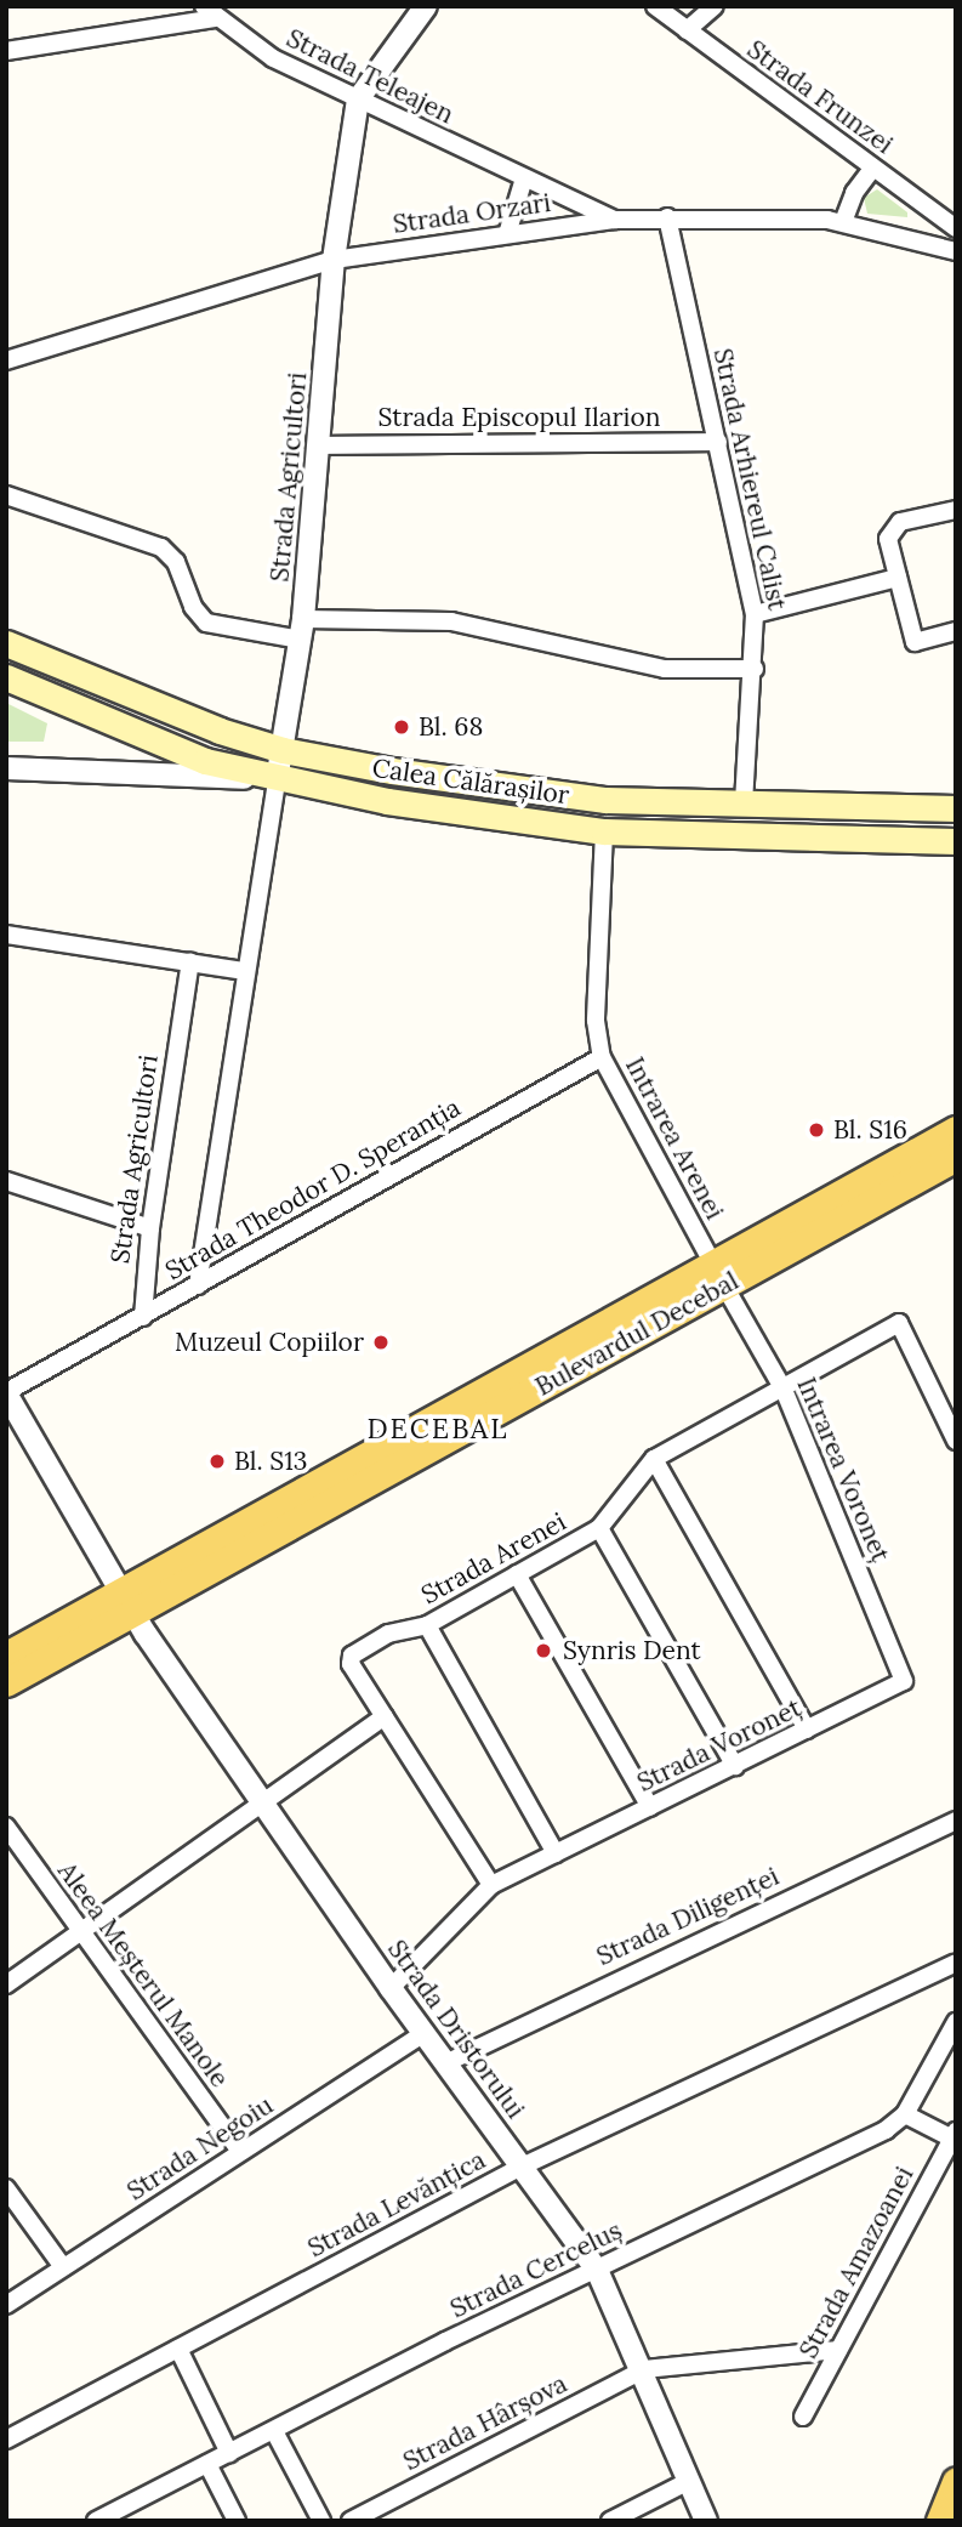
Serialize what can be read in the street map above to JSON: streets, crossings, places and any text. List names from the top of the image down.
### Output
{
  "streets": {
    "main road": ["Calea Călărașilor", "Bulevardul Decebal"],
    "street": [
      "Strada Teleajen",
      "Strada Frunzei",
      "Strada Orzari",
      "Strada Episcopul Ilarion",
      "Strada Agricultori",
      "Strada Arhiereul Calist",
      "Intrarea Arenei",
      "Strada Theodor D. Speranția",
      "Intrarea Voroneț",
      "Strada Arenei",
      "Strada Voroneț",
      "Strada Diligenței",
      "Aleea Meșterul Manole",
      "Strada Dristorului",
      "Strada Negoiu",
      "Strada Levănțica",
      "Strada Amazoanei",
      "Strada Cerceluș",
      "Strada Hârșova"
    ]
  },
  "crossings": [
    ["Strada Teleajen", "Strada Orzari"],
    ["Strada Teleajen", "Strada Agricultori"],
    ["Strada Orzari", "Strada Agricultori"],
    ["Strada Orzari", "Strada Arhiereul Calist"],
    ["Strada Episcopul Ilarion", "Strada Agricultori"],
    ["Strada Episcopul Ilarion", "Strada Arhiereul Calist"],
    ["Strada Agricultori", "Calea Călărașilor"],
    ["Strada Agricultori", "Strada Theodor D. Speranția"],
    ["Strada Arhiereul Calist", "Calea Călărașilor"],
    ["Calea Călărașilor", "Intrarea Arenei"],
    ["Intrarea Arenei", "Strada Theodor D. Speranția"],
    ["Intrarea Arenei", "Bulevardul Decebal"],
    ["Intrarea Arenei", "Intrarea Voroneț"],
    ["Strada Theodor D. Speranția", "Strada Dristorului"],
    ["Bulevardul Decebal", "Intrarea Voroneț"],
    ["Bulevardul Decebal", "Strada Dristorului"],
    ["Intrarea Voroneț", "Strada Arenei"],
    ["Intrarea Voroneț", "Strada Voroneț"],
    ["Strada Voroneț", "Strada Dristorului"],
    ["Strada Diligenței", "Strada Dristorului"],
    ["Aleea Meșterul Manole", "Strada Negoiu"],
    ["Strada Dristorului", "Strada Negoiu"],
    ["Strada Dristorului", "Strada Levănțica"],
    ["Strada Dristorului", "Strada Cerceluș"],
    ["Strada Dristorului", "Strada Hârșova"]
  ],
  "districts": ["DECEBAL"],
  "places": [
    "Bl. 68",
    "Bl. S16",
    "Muzeul Copiilor",
    "Bl. S13",
    "Synris Dent"
  ]
}
